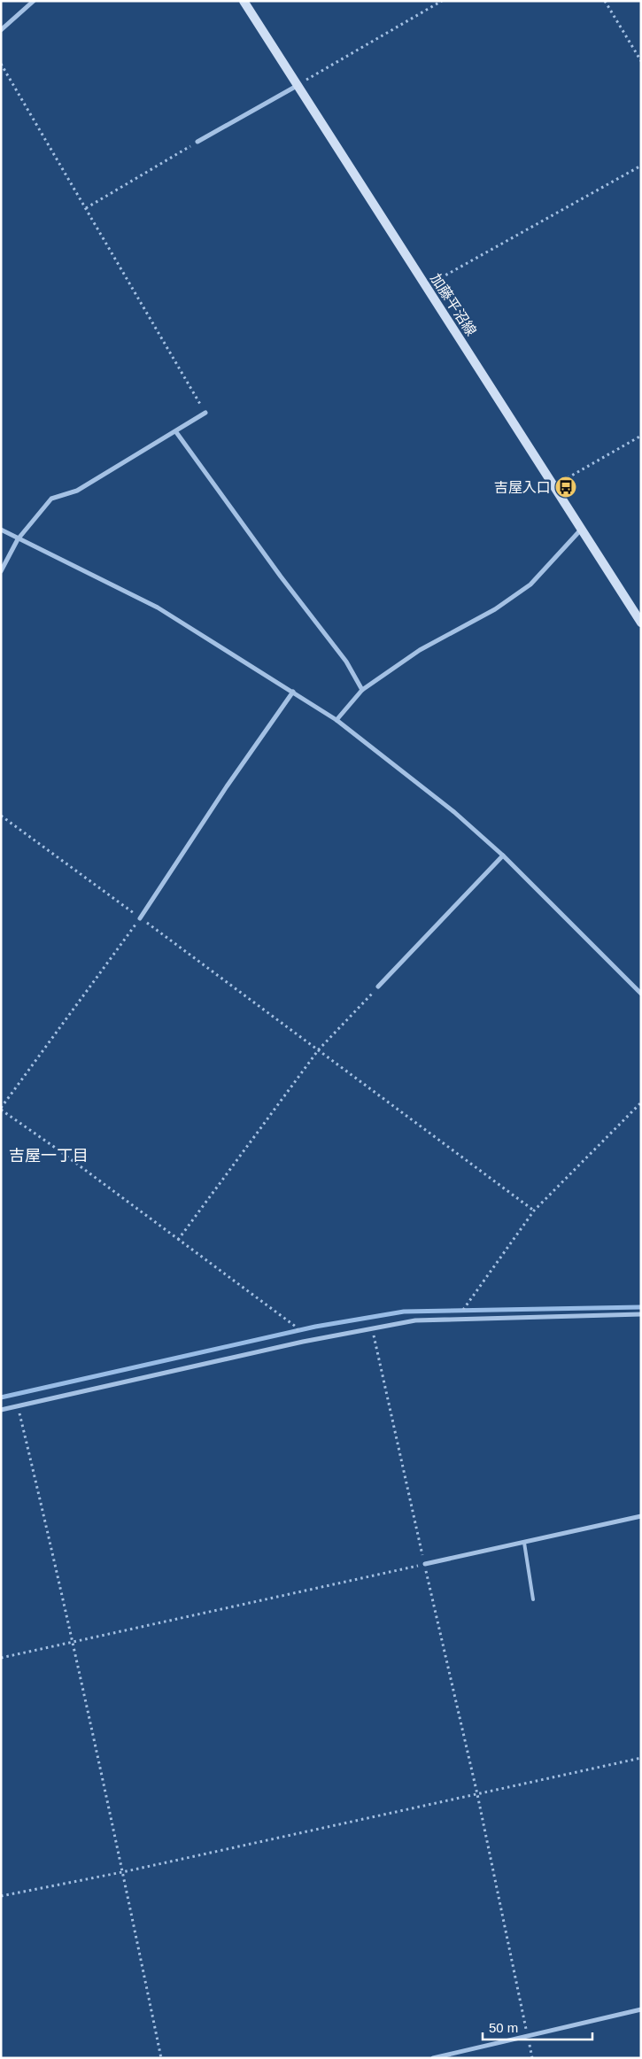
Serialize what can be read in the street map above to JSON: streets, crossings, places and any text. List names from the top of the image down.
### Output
{
  "streets": {
    "main road": ["加藤平沼線"]
  },
  "districts": ["吉屋一丁目"],
  "places": {
    "bus stop": ["吉屋入口"]
  },
  "scale_bar": "50 m"
}
